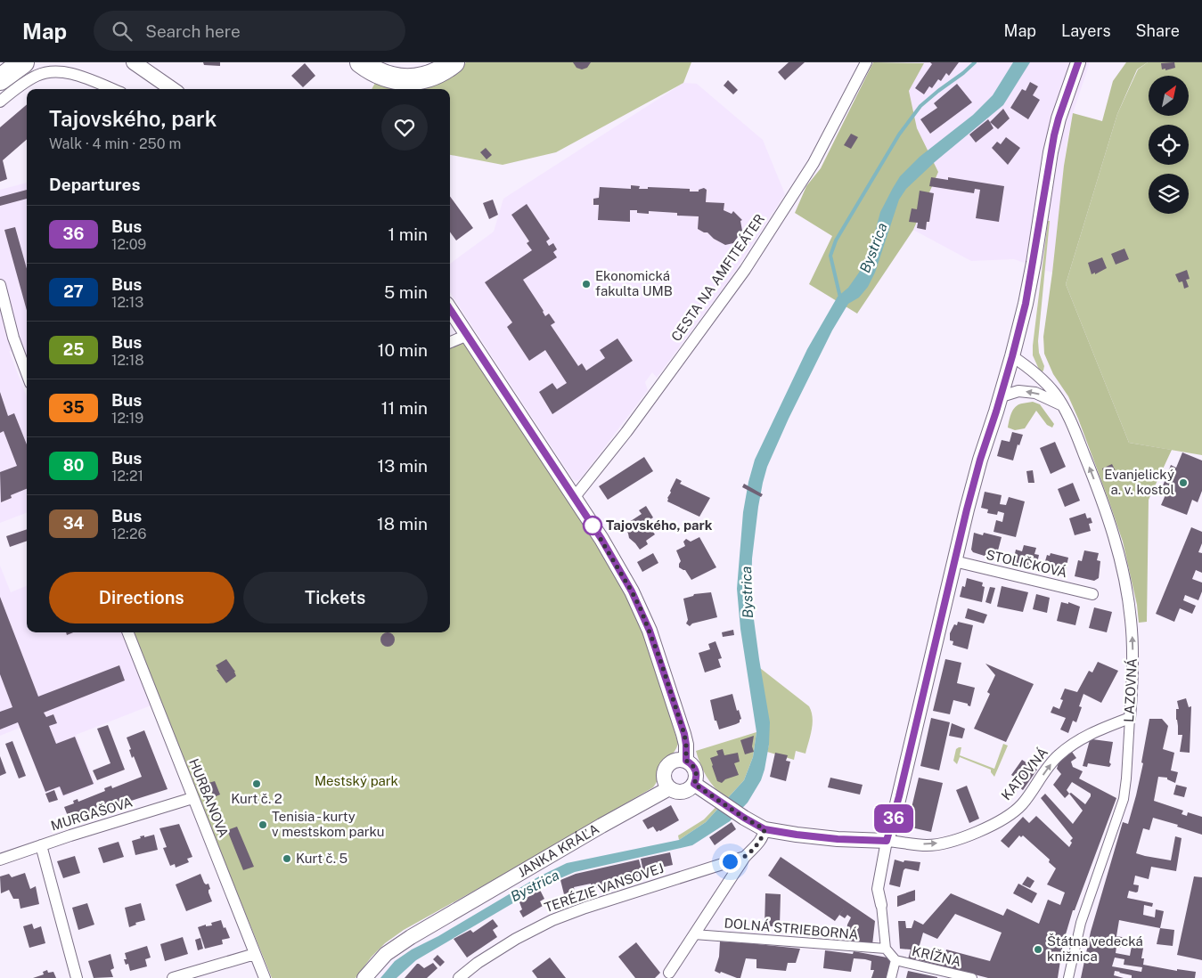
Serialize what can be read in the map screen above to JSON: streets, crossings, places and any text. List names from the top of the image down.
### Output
{
  "streets": {
    "street": [
      "CESTA NA AMFITEÁTER",
      "STOLIČKOVÁ",
      "LAZOVNÁ",
      "KATOVNÁ",
      "HURBANOVA",
      "MURGAŠOVA",
      "JANKA KRÁĽA",
      "TERÉZIE VANSOVEJ",
      "DOLNÁ STRIEBORNÁ",
      "KRÍŽNA"
    ]
  },
  "crossings": [
    ["LAZOVNÁ", "KATOVNÁ"],
    ["HURBANOVA", "MURGAŠOVA"],
    ["TERÉZIE VANSOVEJ", "DOLNÁ STRIEBORNÁ"]
  ],
  "one_way": ["LAZOVNÁ", "KATOVNÁ"],
  "water": ["Bystrica"],
  "parks": ["Mestský park"],
  "places": [
    "Ekonomická fakulta UMB",
    "Evanjelický a. v. kostol",
    "Tajovského, park",
    "Kurt č. 2",
    "Tenisia - kurty v mestskom parku",
    "Kurt č. 5",
    "Štátna vedecká knižnica"
  ],
  "lines": ["bus line 36"],
  "north": "top right",
  "page": {
    "header": "Map",
    "search": "Search here",
    "nav": ["Map", "Layers", "Share"],
    "on_map": "36",
    "heading": [
      ["Tajovského, park", "Walk · 4 min · 250 m"],
      "Departures"
    ],
    "list": [
      {
        "mark": "36",
        "name": "Bus",
        "note": "12:09",
        "value": "1 min"
      },
      {
        "mark": "27",
        "name": "Bus",
        "note": "12:13",
        "value": "5 min"
      },
      {
        "mark": "25",
        "name": "Bus",
        "note": "12:18",
        "value": "10 min"
      },
      {
        "mark": "35",
        "name": "Bus",
        "note": "12:19",
        "value": "11 min"
      },
      {
        "mark": "80",
        "name": "Bus",
        "note": "12:21",
        "value": "13 min"
      },
      {
        "mark": "34",
        "name": "Bus",
        "note": "12:26",
        "value": "18 min"
      }
    ],
    "buttons": ["Directions", "Tickets"]
  }
}
